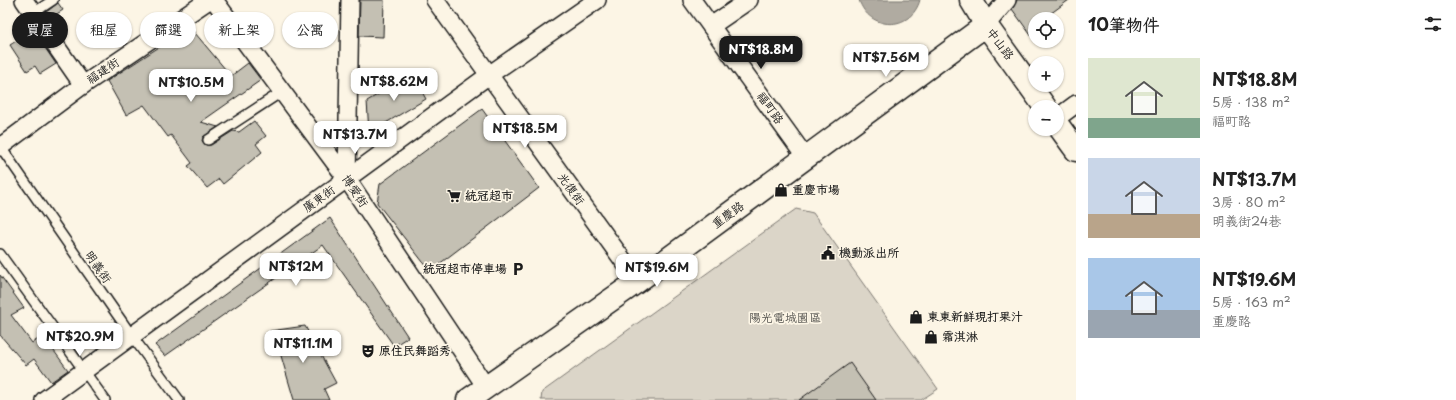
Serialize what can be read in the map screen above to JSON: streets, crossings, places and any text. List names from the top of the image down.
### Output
{
  "streets": {
    "street": [
      "中山路",
      "福建街",
      "福町路",
      "光復街",
      "博愛街",
      "廣東街",
      "重慶路"
    ],
    "lane": ["明義街"]
  },
  "crossings": [
    ["中山路", "重慶路"],
    ["福建街", "明義街"],
    ["福町路", "重慶路"],
    ["光復街", "廣東街"],
    ["光復街", "重慶路"],
    ["博愛街", "廣東街"],
    ["博愛街", "重慶路"],
    ["廣東街", "明義街"]
  ],
  "parks": ["陽光電城園區"],
  "places": {
    "shop": ["重慶市場", "東東新鮮現打果汁", "霜淇淋"],
    "supermarket": ["統冠超市"],
    "public building": ["機動派出所"],
    "parking": ["統冠超市停車場"],
    "theatre": ["原住民舞蹈秀"]
  },
  "page": {
    "heading": "10筆物件",
    "map_buttons": ["+", "−"],
    "chip": [
      "買屋",
      "租屋",
      "篩選",
      "新上架",
      "公寓"
    ],
    "price": [
      "NT$18.8M",
      "NT$7.56M",
      "NT$8.62M",
      "NT$10.5M",
      "NT$18.5M",
      "NT$13.7M",
      "NT$12M",
      "NT$19.6M",
      "NT$20.9M",
      "NT$11.1M"
    ],
    "list": [
      {
        "name": "NT$18.8M",
        "note": "5房 · 138 m² · 福町路"
      },
      {
        "name": "NT$13.7M",
        "note": "3房 · 80 m² · 明義街24巷"
      },
      {
        "name": "NT$19.6M",
        "note": "5房 · 163 m² · 重慶路"
      }
    ]
  }
}
